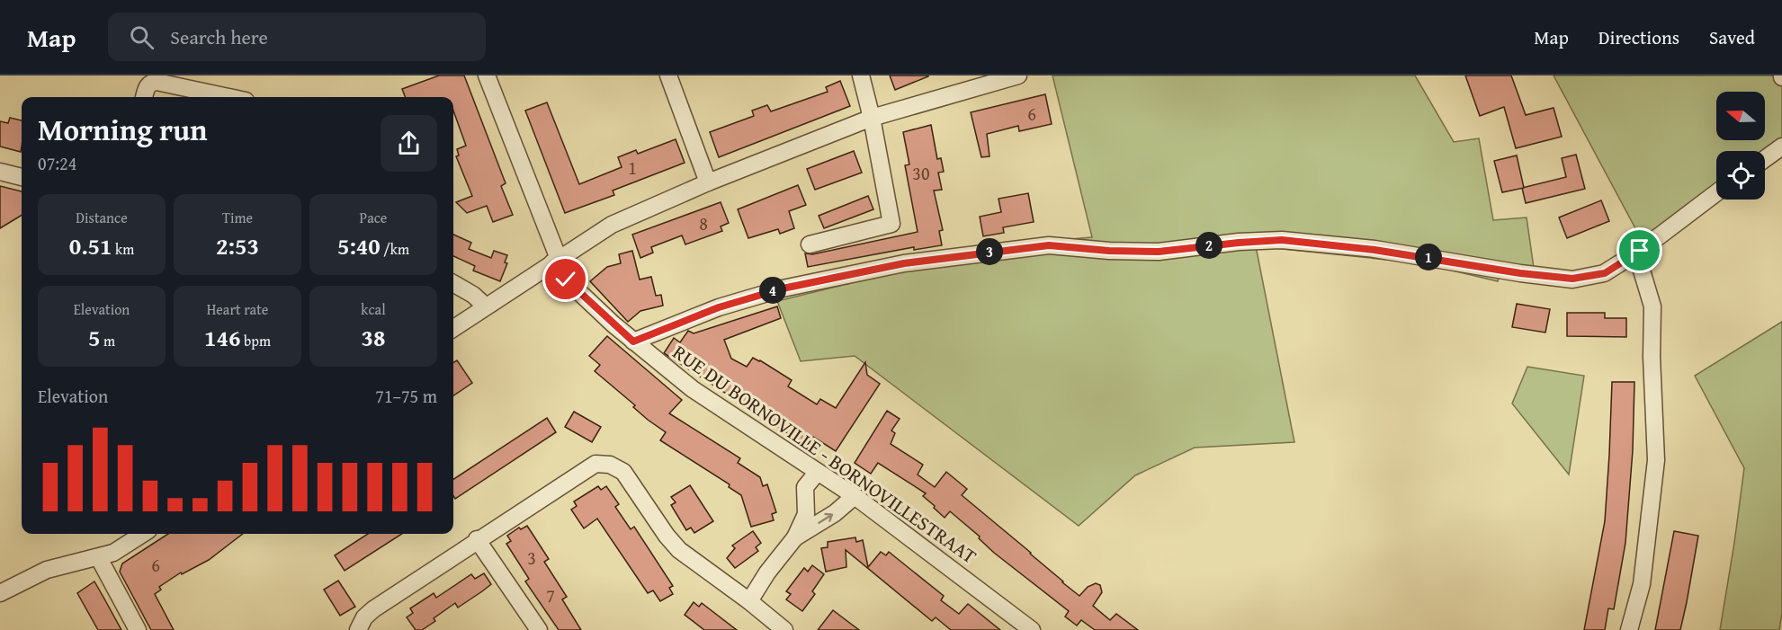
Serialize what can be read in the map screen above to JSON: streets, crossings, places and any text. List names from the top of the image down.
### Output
{
  "streets": {
    "street": ["RUE DU BORNOVILLE - BORNOVILLESTRAAT"]
  },
  "house_numbers": [
    "6",
    "1",
    "30",
    "8",
    "3",
    "6",
    "7"
  ],
  "north": "left",
  "page": {
    "header": "Map",
    "search": "Search here",
    "nav": ["Map", "Directions", "Saved"],
    "heading": ["Morning run", "07:24"],
    "stats": [
      ["Distance", "0.51 km"],
      ["Time", "2:53"],
      ["Pace", "5:40 /km"],
      ["Elevation", "5 m"],
      ["Heart rate", "146 bpm"],
      ["kcal", "38"]
    ],
    "pins": [
      "2",
      "3",
      "1",
      "4"
    ],
    "chart": ["Elevation", "71–75 m"]
  }
}
